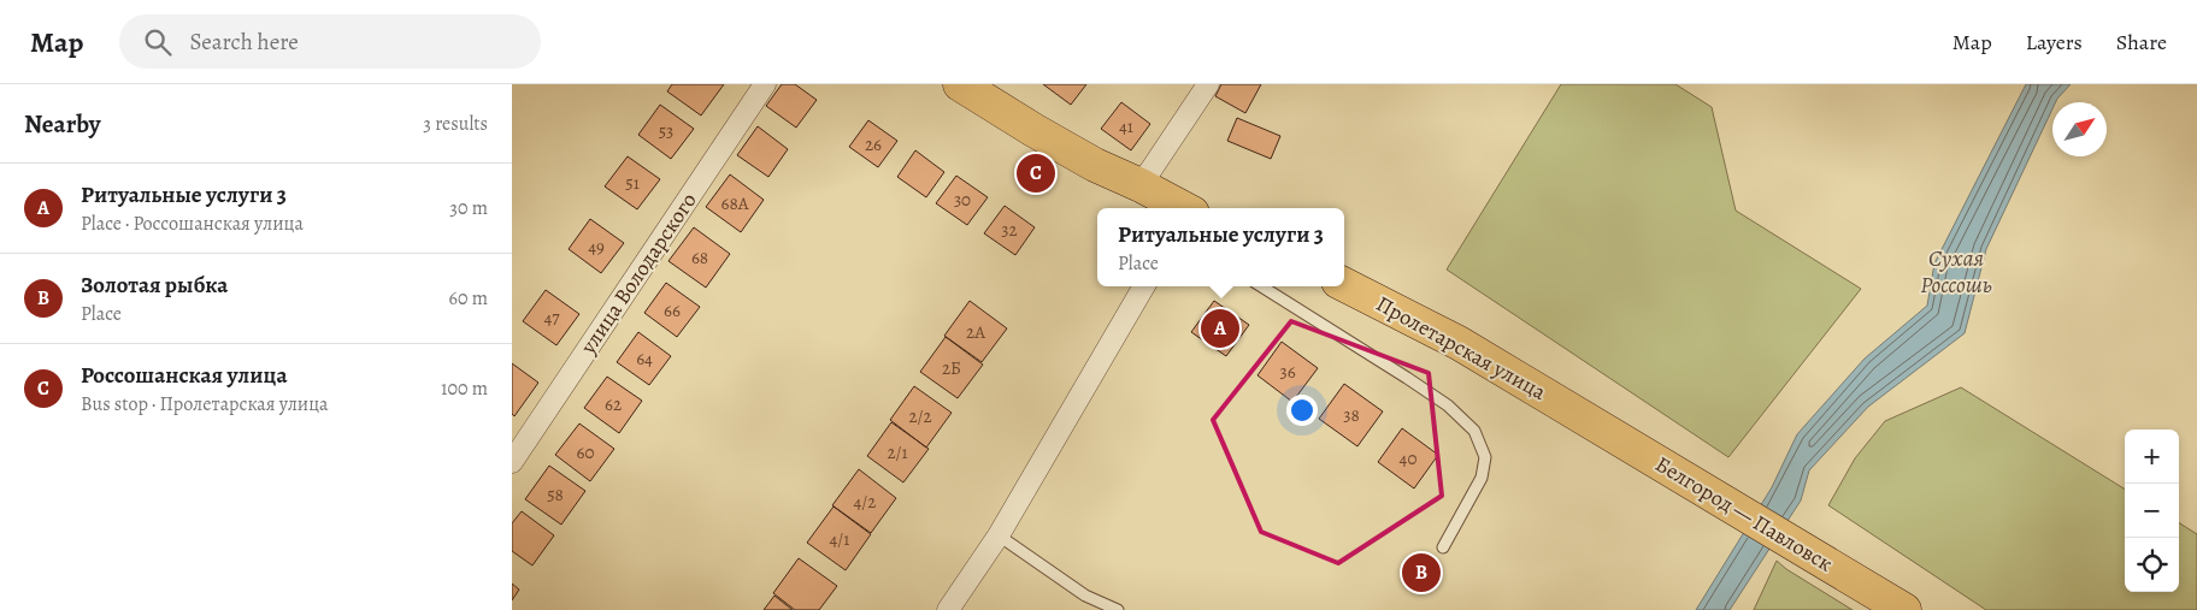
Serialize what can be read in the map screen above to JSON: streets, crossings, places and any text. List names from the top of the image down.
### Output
{
  "streets": {
    "main road": ["Пролетарская улица", "Белгород — Павловск"],
    "street": ["улица Володарского"]
  },
  "crossings": [
    ["Пролетарская улица", "Белгород — Павловск"]
  ],
  "water": ["Сухая Россошь"],
  "house_numbers": [
    "41",
    "53",
    "26",
    "51",
    "30",
    "68А",
    "32",
    "49",
    "68",
    "66",
    "47",
    "2А",
    "64",
    "2Б",
    "36",
    "62",
    "38",
    "2/2",
    "60",
    "2/1",
    "40",
    "58",
    "4/2",
    "4/1"
  ],
  "north": "top right",
  "page": {
    "header": "Map",
    "search": "Search here",
    "nav": ["Map", "Layers", "Share"],
    "heading": ["Nearby", "3 results"],
    "pins": ["C", "A", "B"],
    "list": [
      {
        "mark": "A",
        "name": "Ритуальные услуги 3",
        "note": "Place · Россошанская улица",
        "value": "30 m"
      },
      {
        "mark": "B",
        "name": "Золотая рыбка",
        "note": "Place",
        "value": "60 m"
      },
      {
        "mark": "C",
        "name": "Россошанская улица",
        "note": "Bus stop · Пролетарская улица",
        "value": "100 m"
      }
    ],
    "popup": ["Ритуальные услуги 3", "Place"],
    "map_buttons": ["+", "−"]
  }
}
